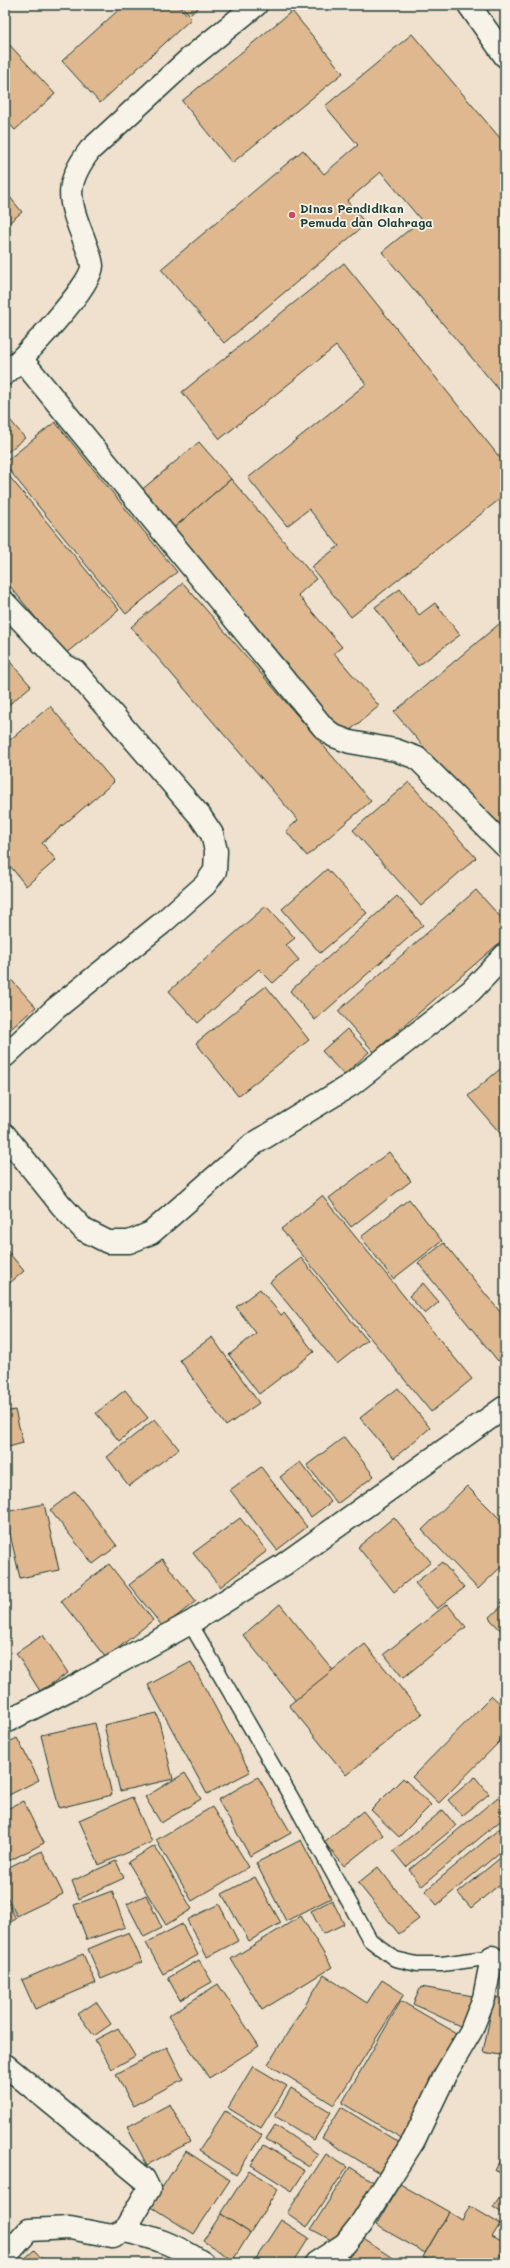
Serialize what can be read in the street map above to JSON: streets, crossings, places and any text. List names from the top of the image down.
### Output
{
  "places": ["Dinas Pendidikan Pemuda dan Olahraga"]
}
